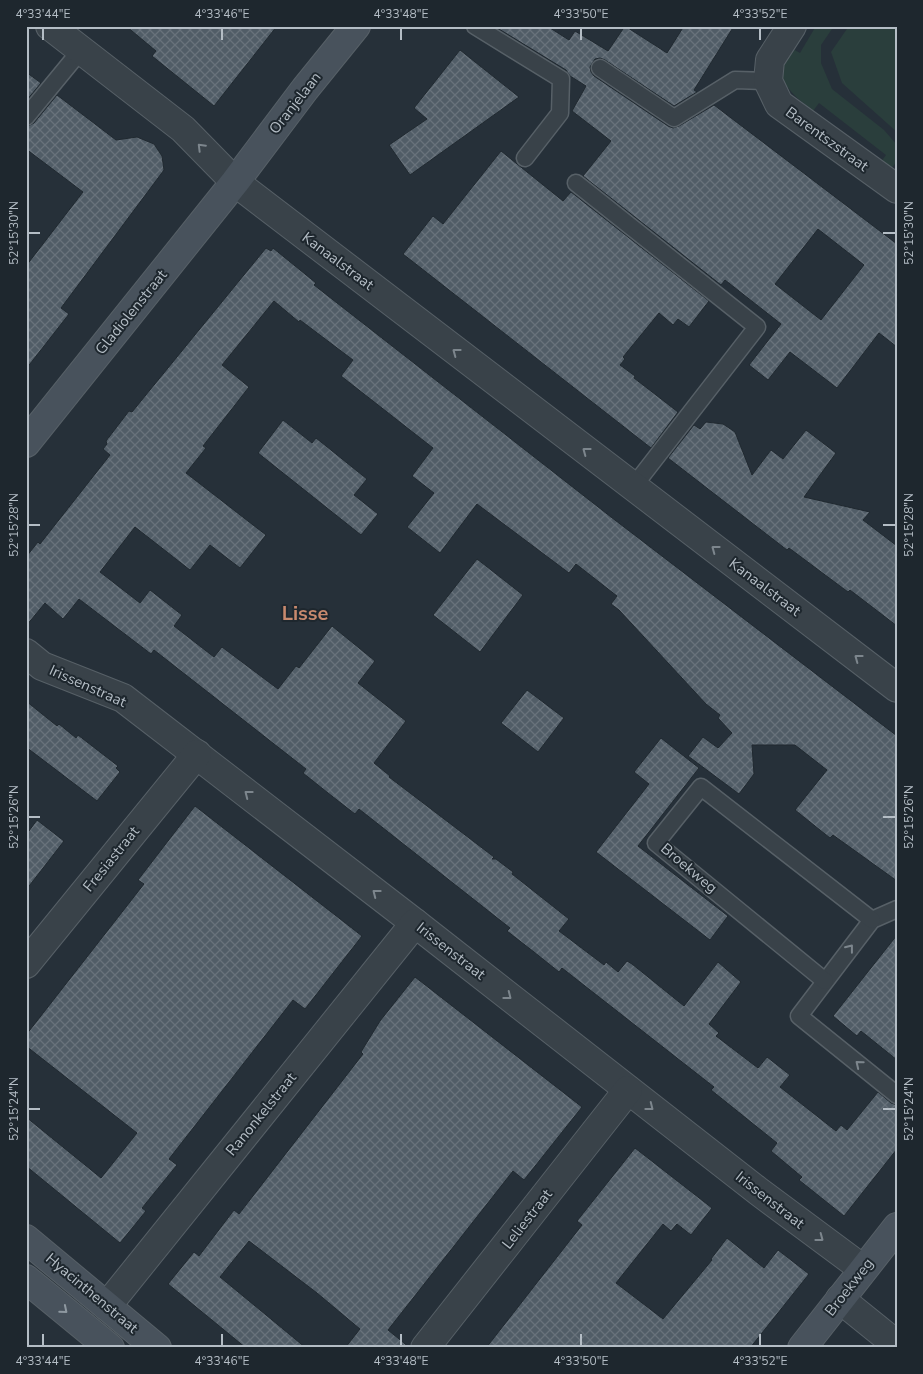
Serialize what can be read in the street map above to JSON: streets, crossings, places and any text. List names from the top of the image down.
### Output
{
  "streets": {
    "main road": [
      "Oranjelaan",
      "Gladiolenstraat",
      "Broekweg",
      "Hyacinthenstraat"
    ],
    "street": [
      "Barentszstraat",
      "Kanaalstraat",
      "Irissenstraat",
      "Fresiastraat",
      "Ranonkelstraat",
      "Leliestraat"
    ]
  },
  "crossings": [
    ["Oranjelaan", "Kanaalstraat"],
    ["Oranjelaan", "Gladiolenstraat"],
    ["Kanaalstraat", "Gladiolenstraat"],
    ["Irissenstraat", "Fresiastraat"],
    ["Irissenstraat", "Broekweg"],
    ["Irissenstraat", "Ranonkelstraat"],
    ["Irissenstraat", "Leliestraat"],
    ["Ranonkelstraat", "Hyacinthenstraat"]
  ],
  "one_way": ["Kanaalstraat"],
  "districts": ["Lisse"],
  "coordinates": [
    "4°33'44\"E",
    "4°33'46\"E",
    "4°33'48\"E",
    "4°33'50\"E",
    "4°33'52\"E",
    "52°15'30\"N",
    "52°15'28\"N",
    "52°15'26\"N",
    "52°15'24\"N"
  ]
}
